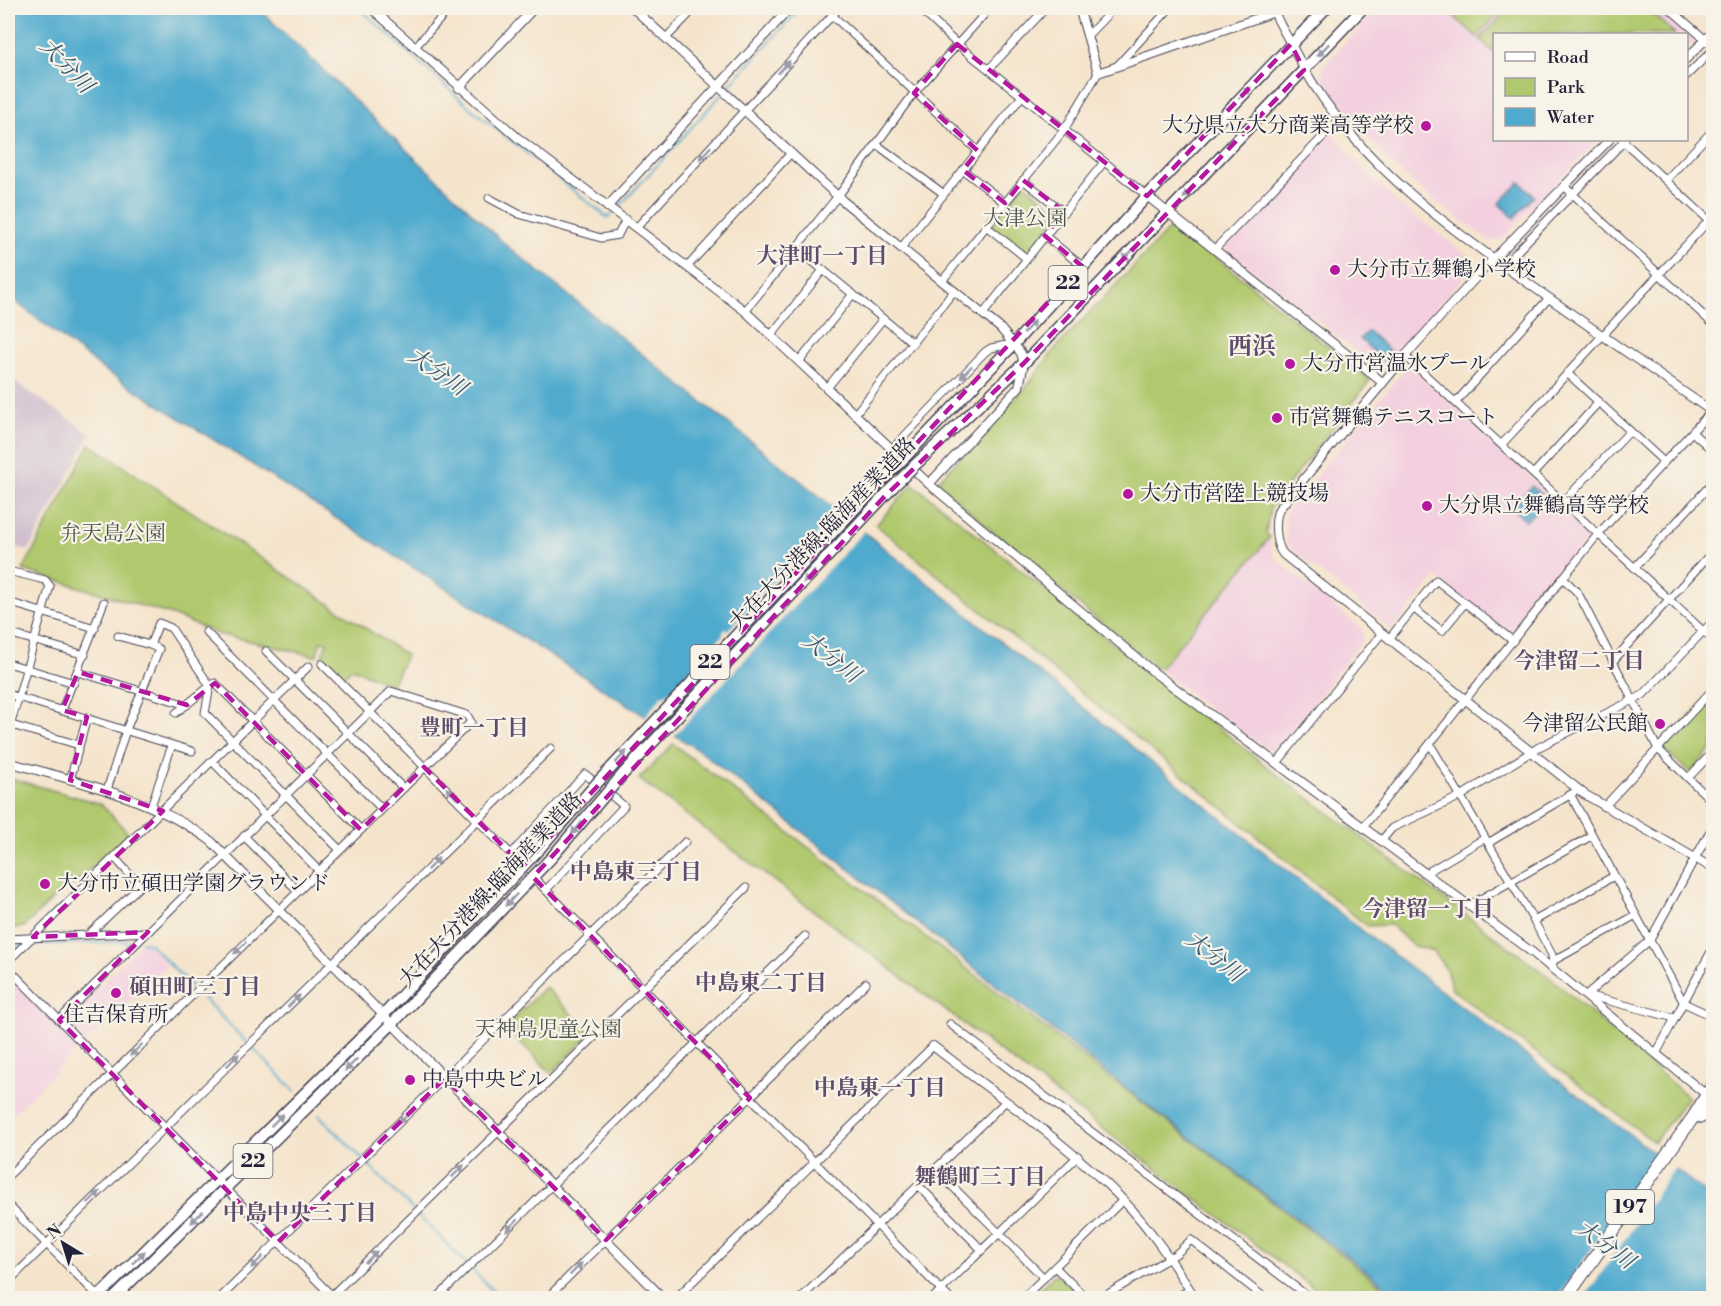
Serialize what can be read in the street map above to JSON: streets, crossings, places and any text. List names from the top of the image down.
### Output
{
  "streets": {
    "highway": ["197"],
    "main road": ["22", "大在大分港線;臨海産業道路"]
  },
  "districts": [
    "大津町一丁目",
    "西浜",
    "今津留二丁目",
    "豊町一丁目",
    "中島東三丁目",
    "今津留一丁目",
    "中島東二丁目",
    "碩田町三丁目",
    "中島東一丁目",
    "舞鶴町三丁目",
    "中島中央三丁目"
  ],
  "water": ["大分川"],
  "parks": ["大津公園", "弁天島公園", "天神島児童公園"],
  "places": [
    "大分県立大分商業高等学校",
    "大分市立舞鶴小学校",
    "大分市営温水プール",
    "市営舞鶴テニスコート",
    "大分市営陸上競技場",
    "大分県立舞鶴高等学校",
    "今津留公民館",
    "大分市立碩田学園グラウンド",
    "住吉保育所",
    "中島中央ビル"
  ],
  "legend": ["Road", "Park", "Water"],
  "north": "top left"
}
